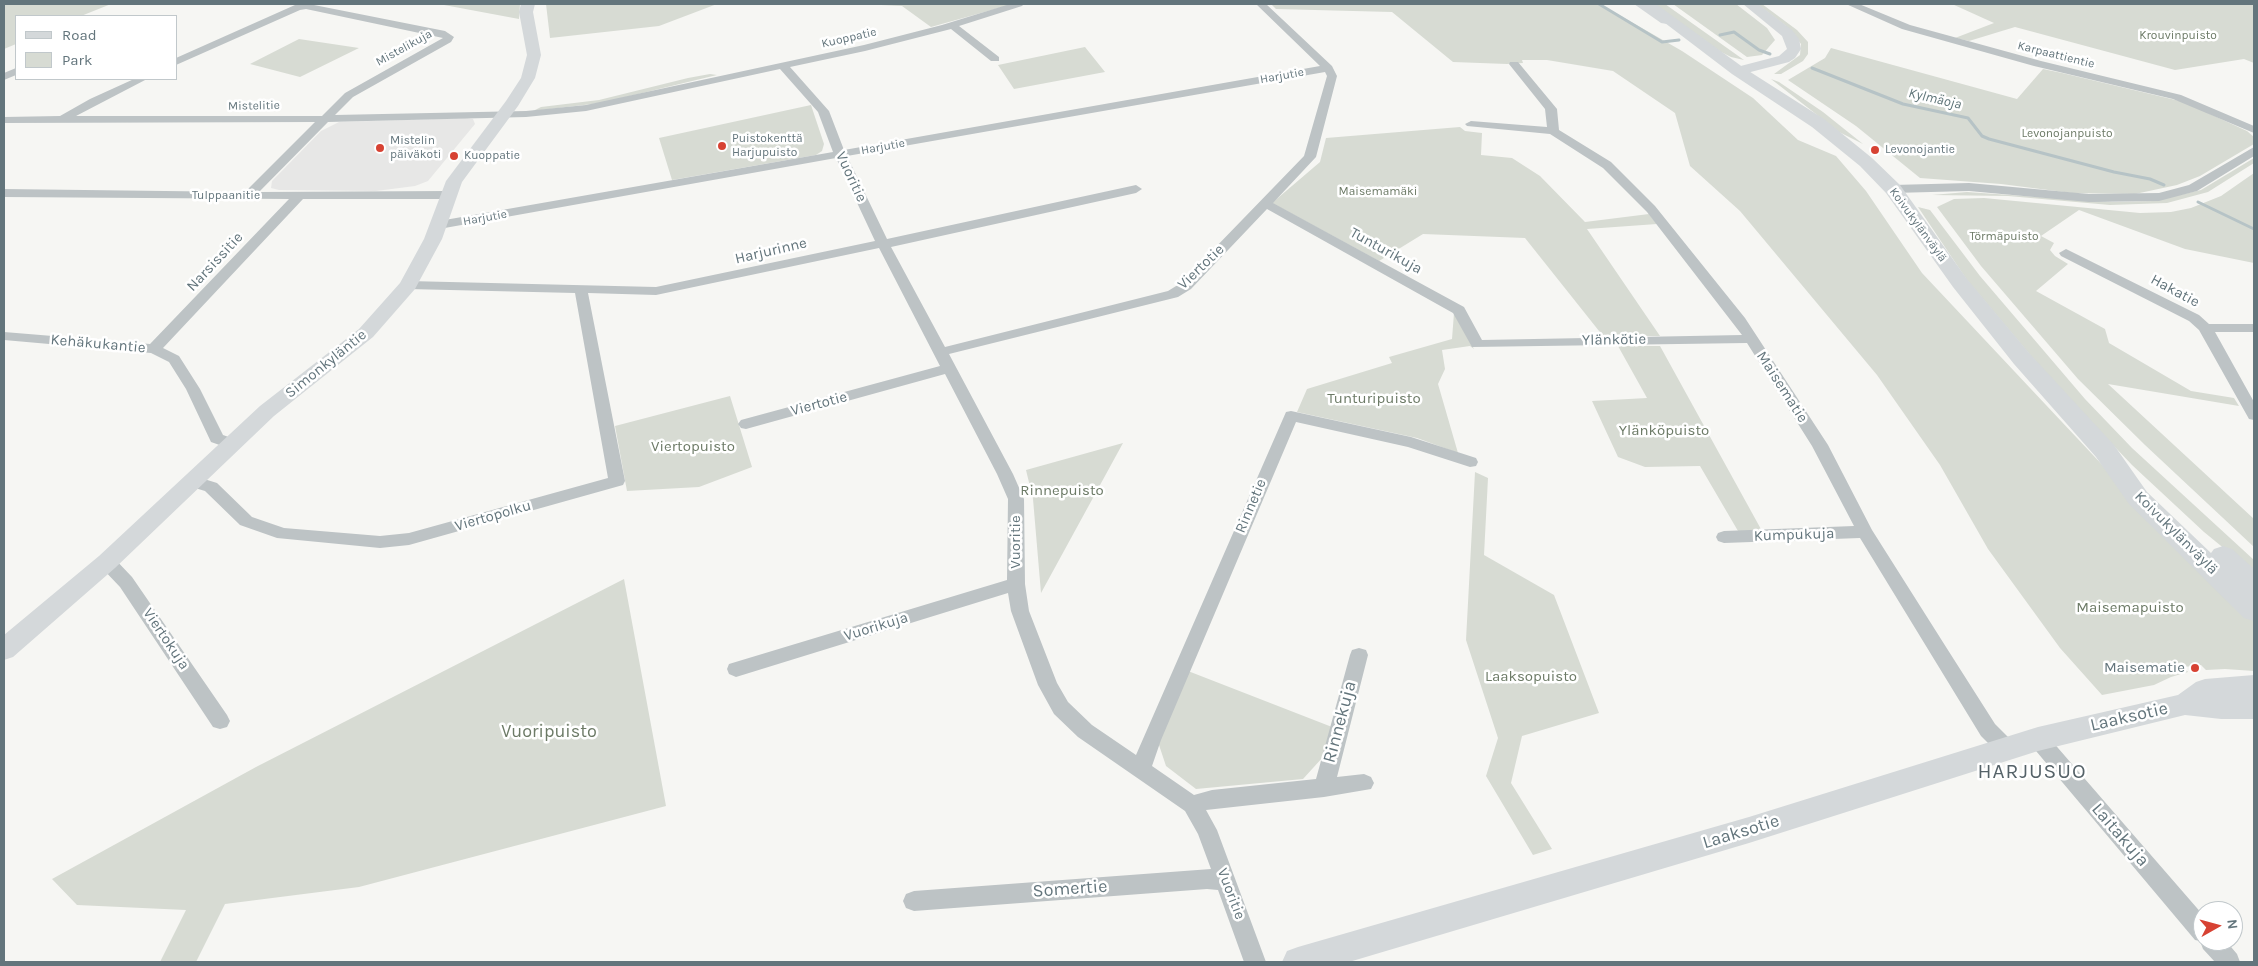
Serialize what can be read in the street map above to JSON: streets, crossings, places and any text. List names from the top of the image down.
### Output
{
  "streets": {
    "main road": ["Koivukylänväylä", "Simonkyläntie", "Laaksotie"],
    "street": [
      "Kuoppatie",
      "Mistelikuja",
      "Karpaattientie",
      "Harjutie",
      "Mistelitie",
      "Vuoritie",
      "Tulppaanitie",
      "Harjurinne",
      "Tunturikuja",
      "Narsissitie",
      "Viertotie",
      "Hakatie",
      "Ylänkötie",
      "Kehäkukantie",
      "Maisematie",
      "Rinnetie",
      "Viertopolku",
      "Kumpukuja",
      "Vuorikuja",
      "Viertokuja",
      "Rinnekuja",
      "Laitakuja",
      "Somertie"
    ]
  },
  "crossings": [
    ["Kuoppatie", "Mistelitie"],
    ["Kuoppatie", "Vuoritie"],
    ["Kuoppatie", "Simonkyläntie"],
    ["Mistelikuja", "Mistelitie"],
    ["Mistelikuja", "Tulppaanitie"],
    ["Harjutie", "Vuoritie"],
    ["Harjutie", "Viertotie"],
    ["Harjutie", "Simonkyläntie"],
    ["Mistelitie", "Simonkyläntie"],
    ["Vuoritie", "Harjurinne"],
    ["Vuoritie", "Viertotie"],
    ["Vuoritie", "Rinnetie"],
    ["Vuoritie", "Vuorikuja"],
    ["Vuoritie", "Rinnekuja"],
    ["Vuoritie", "Somertie"],
    ["Tulppaanitie", "Narsissitie"],
    ["Tulppaanitie", "Simonkyläntie"],
    ["Harjurinne", "Simonkyläntie"],
    ["Harjurinne", "Viertopolku"],
    ["Tunturikuja", "Viertotie"],
    ["Tunturikuja", "Ylänkötie"],
    ["Narsissitie", "Kehäkukantie"],
    ["Ylänkötie", "Maisematie"],
    ["Kehäkukantie", "Simonkyläntie"],
    ["Simonkyläntie", "Viertopolku"],
    ["Simonkyläntie", "Viertokuja"],
    ["Maisematie", "Kumpukuja"],
    ["Maisematie", "Laaksotie"],
    ["Laaksotie", "Laitakuja"]
  ],
  "districts": ["HARJUSUO"],
  "water": ["Kylmäoja"],
  "parks": [
    "Krouvinpuisto",
    "Levonojanpuisto",
    "Maisemamäki",
    "Törmäpuisto",
    "Tunturipuisto",
    "Ylänköpuisto",
    "Viertopuisto",
    "Rinnepuisto",
    "Maisemapuisto",
    "Laaksopuisto",
    "Vuoripuisto"
  ],
  "places": [
    "Puistokenttä Harjupuisto",
    "Mistelin päiväkoti",
    "Levonojantie",
    "Kuoppatie",
    "Maisematie"
  ],
  "legend": ["Road", "Park"],
  "north": "right"
}
